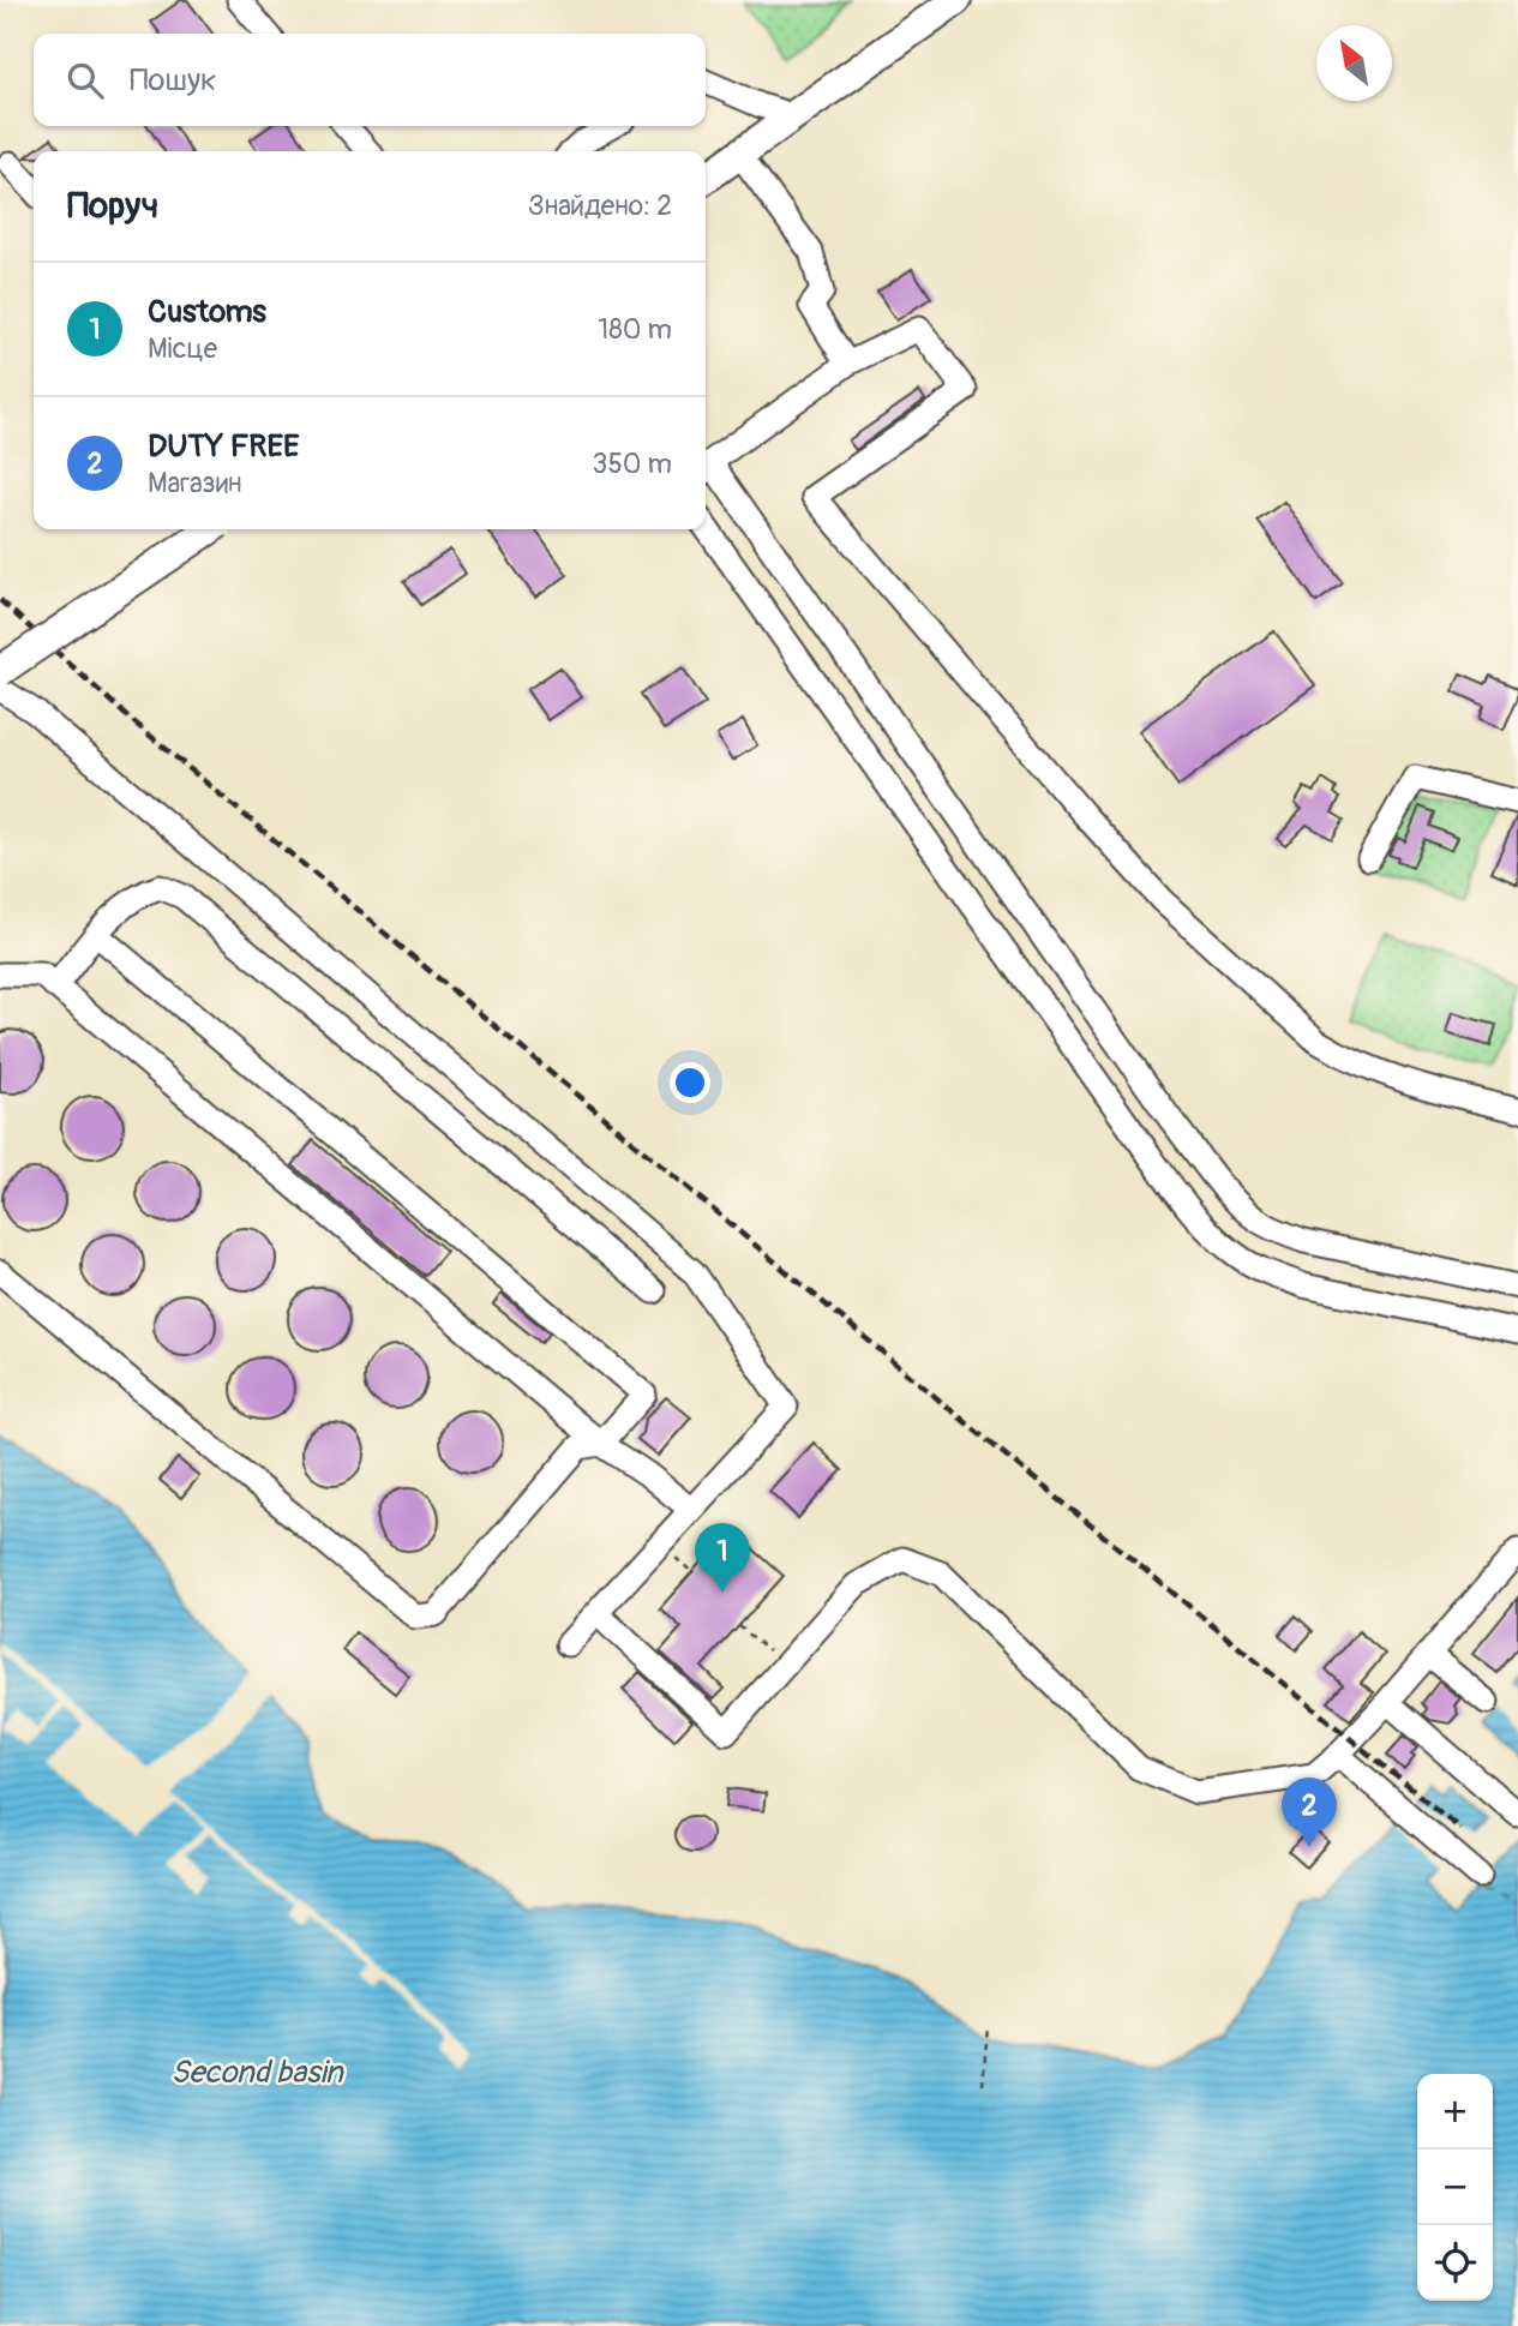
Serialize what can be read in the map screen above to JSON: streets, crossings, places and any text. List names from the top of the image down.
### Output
{
  "water": ["Second basin"],
  "north": "top left",
  "page": {
    "search": "Пошук",
    "heading": ["Поруч", "Знайдено: 2"],
    "list": [
      {
        "mark": "1",
        "name": "Customs",
        "note": "Місце",
        "value": "180 m"
      },
      {
        "mark": "2",
        "name": "DUTY FREE",
        "note": "Магазин",
        "value": "350 m"
      }
    ],
    "pins": ["1", "2"],
    "map_buttons": ["+", "−"]
  }
}
